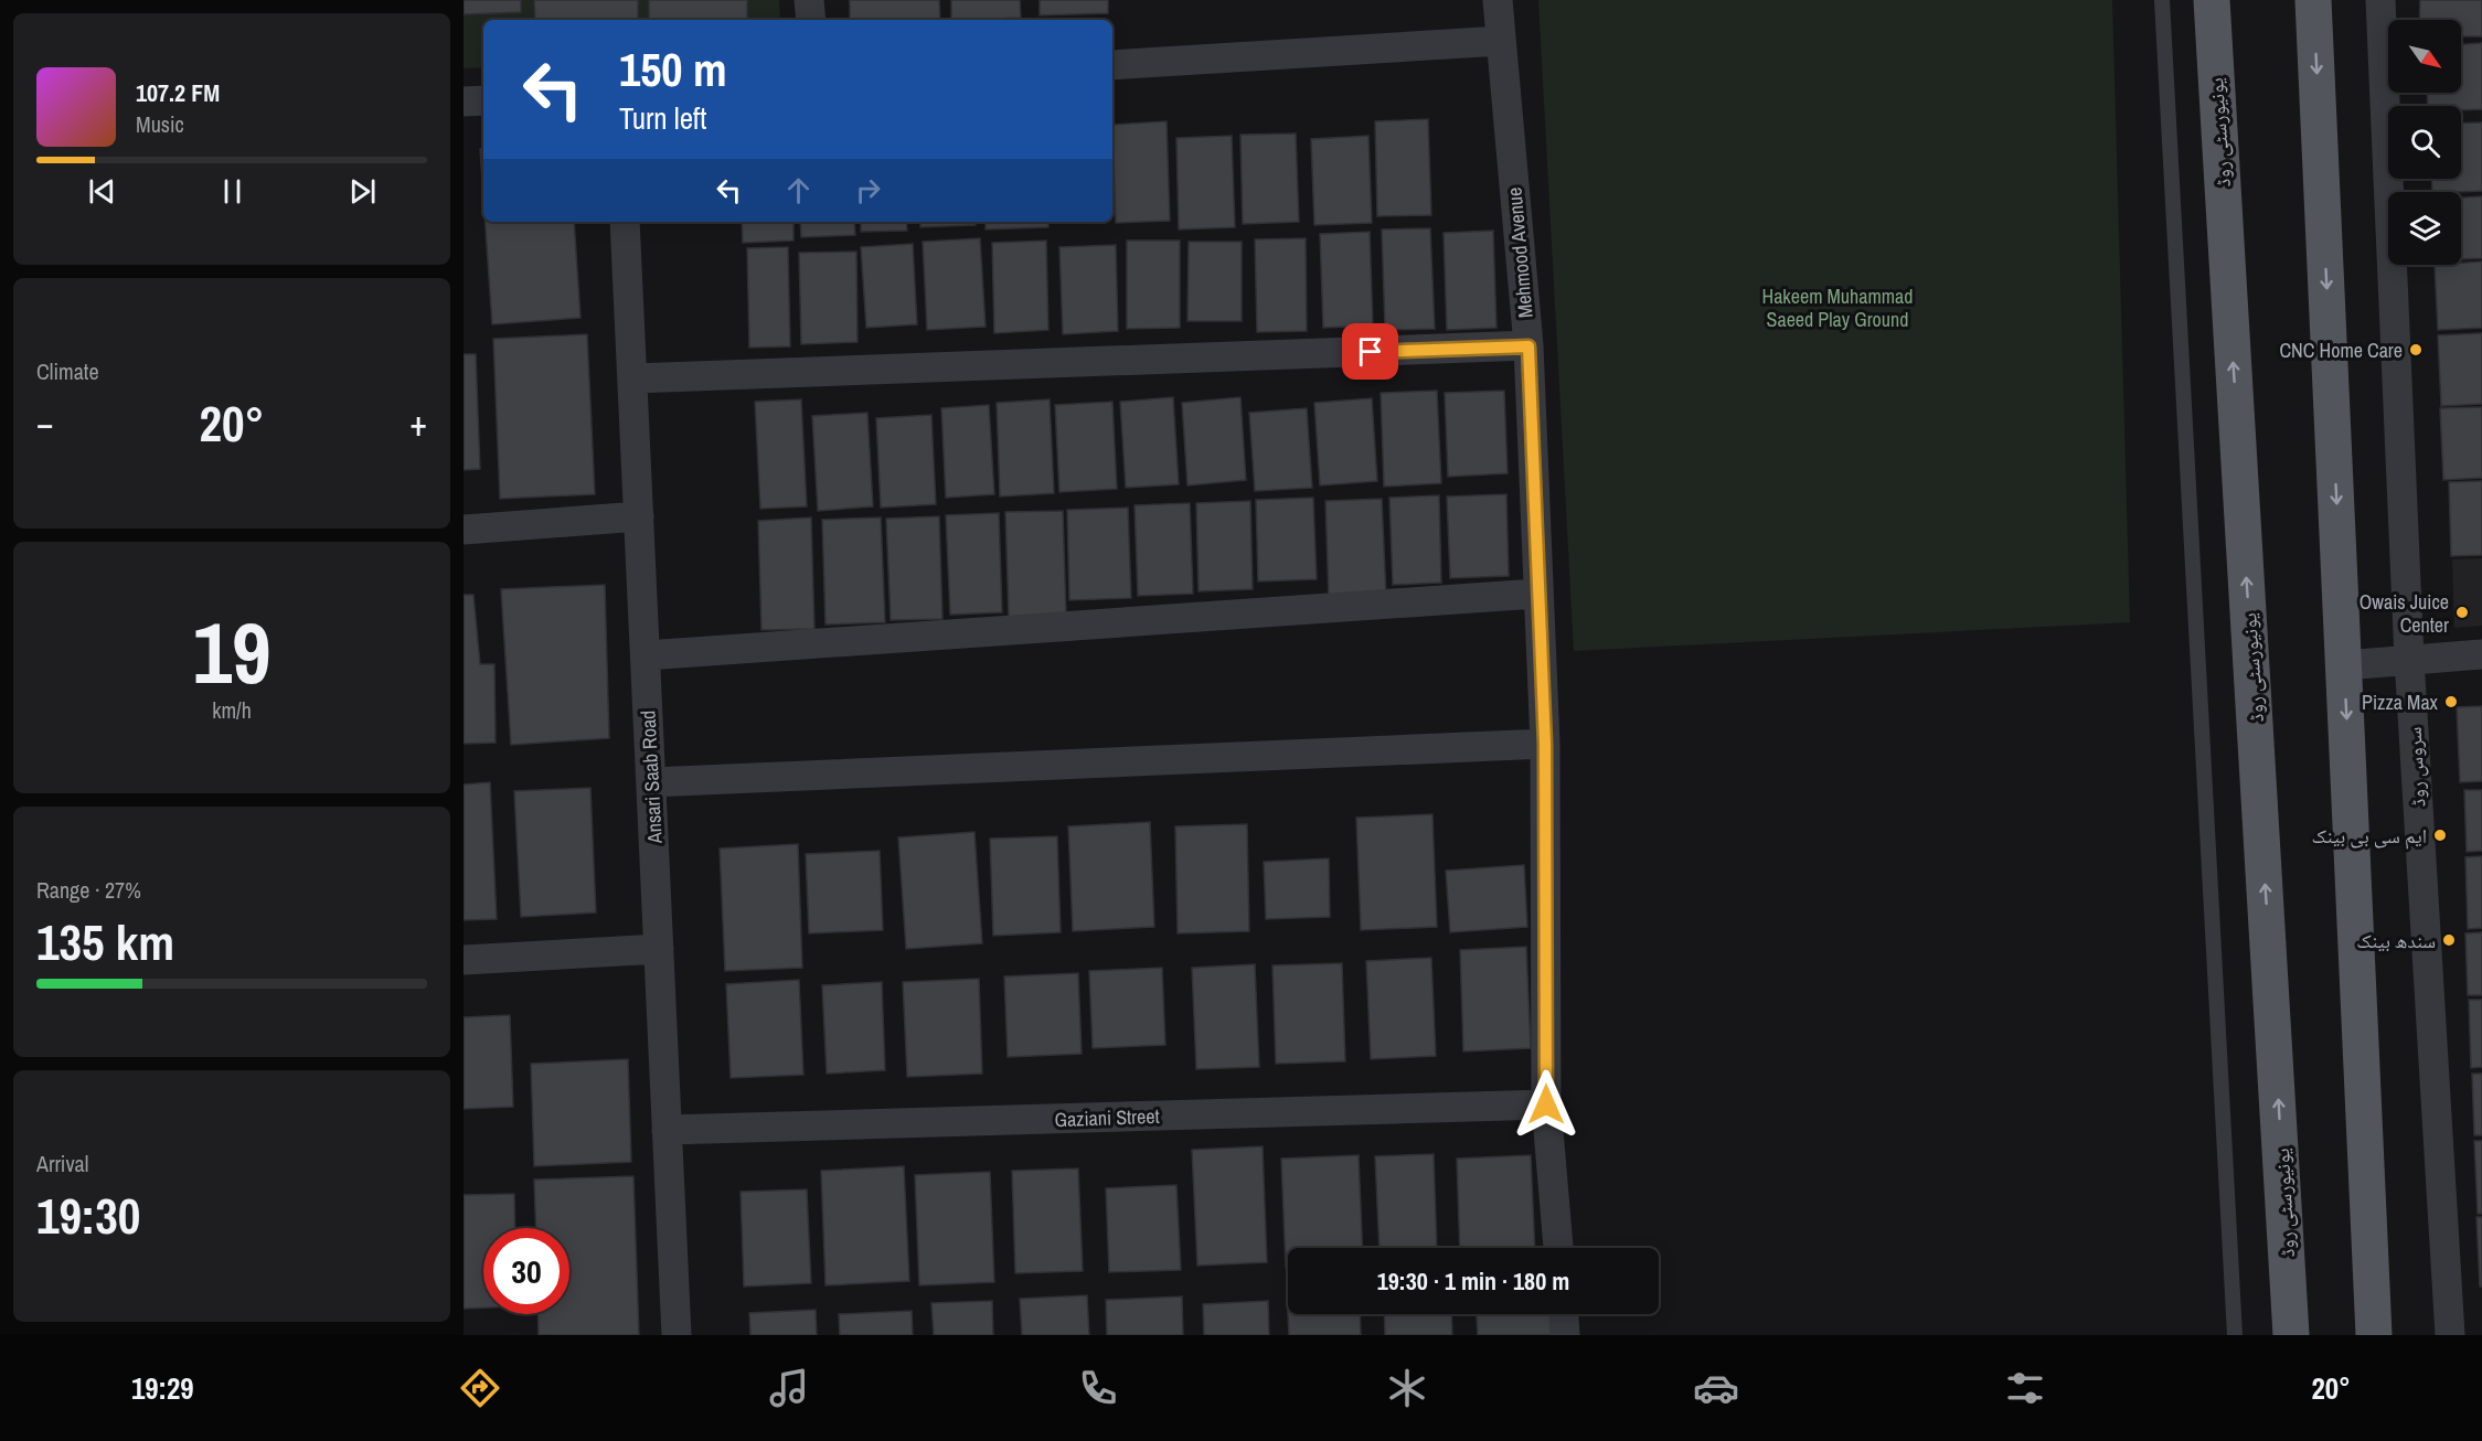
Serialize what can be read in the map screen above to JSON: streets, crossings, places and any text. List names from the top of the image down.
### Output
{
  "streets": {
    "main road": ["یونیورسٹی روڈ"],
    "street": [
      "Mehmood Avenue",
      "سروس روڈ",
      "Ansari Saab Road",
      "Gaziani Street"
    ]
  },
  "crossings": [
    ["Mehmood Avenue", "Gaziani Street"],
    ["Ansari Saab Road", "Gaziani Street"]
  ],
  "parks": ["Hakeem Muhammad Saeed Play Ground"],
  "places": [
    "CNC Home Care",
    "Owais Juice Center",
    "Pizza Max",
    "ایم سی بی بینک",
    "سندھ بینک"
  ],
  "north": "bottom right",
  "page": {
    "turn": ["150 m", "Turn left"],
    "song": ["107.2 FM", "Music"],
    "tile": [
      "Climate",
      ["19", "km/h"],
      ["Range · 27%", "135 km"],
      ["Arrival", "19:30"]
    ],
    "heat": ["−", "20°", "+"],
    "limit": "30",
    "trip": "19:30 · 1 min · 180 m",
    "tabs": ["19:29", "20°"]
  }
}
